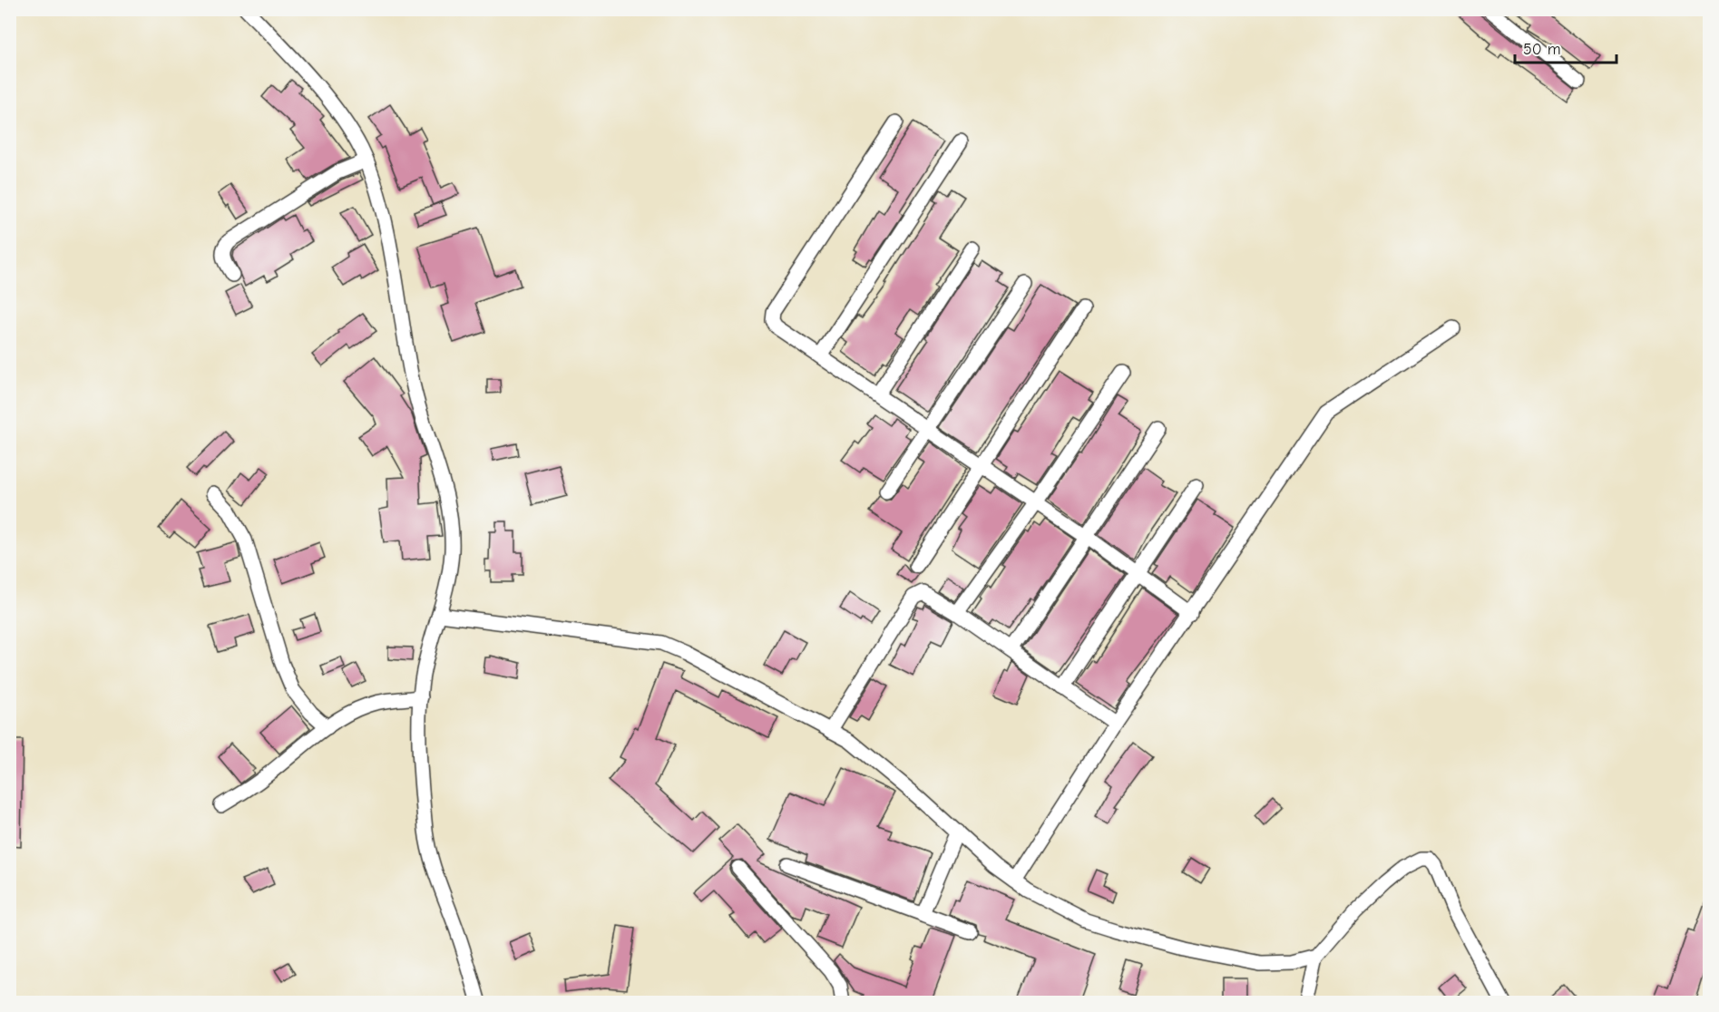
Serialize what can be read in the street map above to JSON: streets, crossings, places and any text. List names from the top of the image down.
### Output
{
  "scale_bar": "50 m"
}
